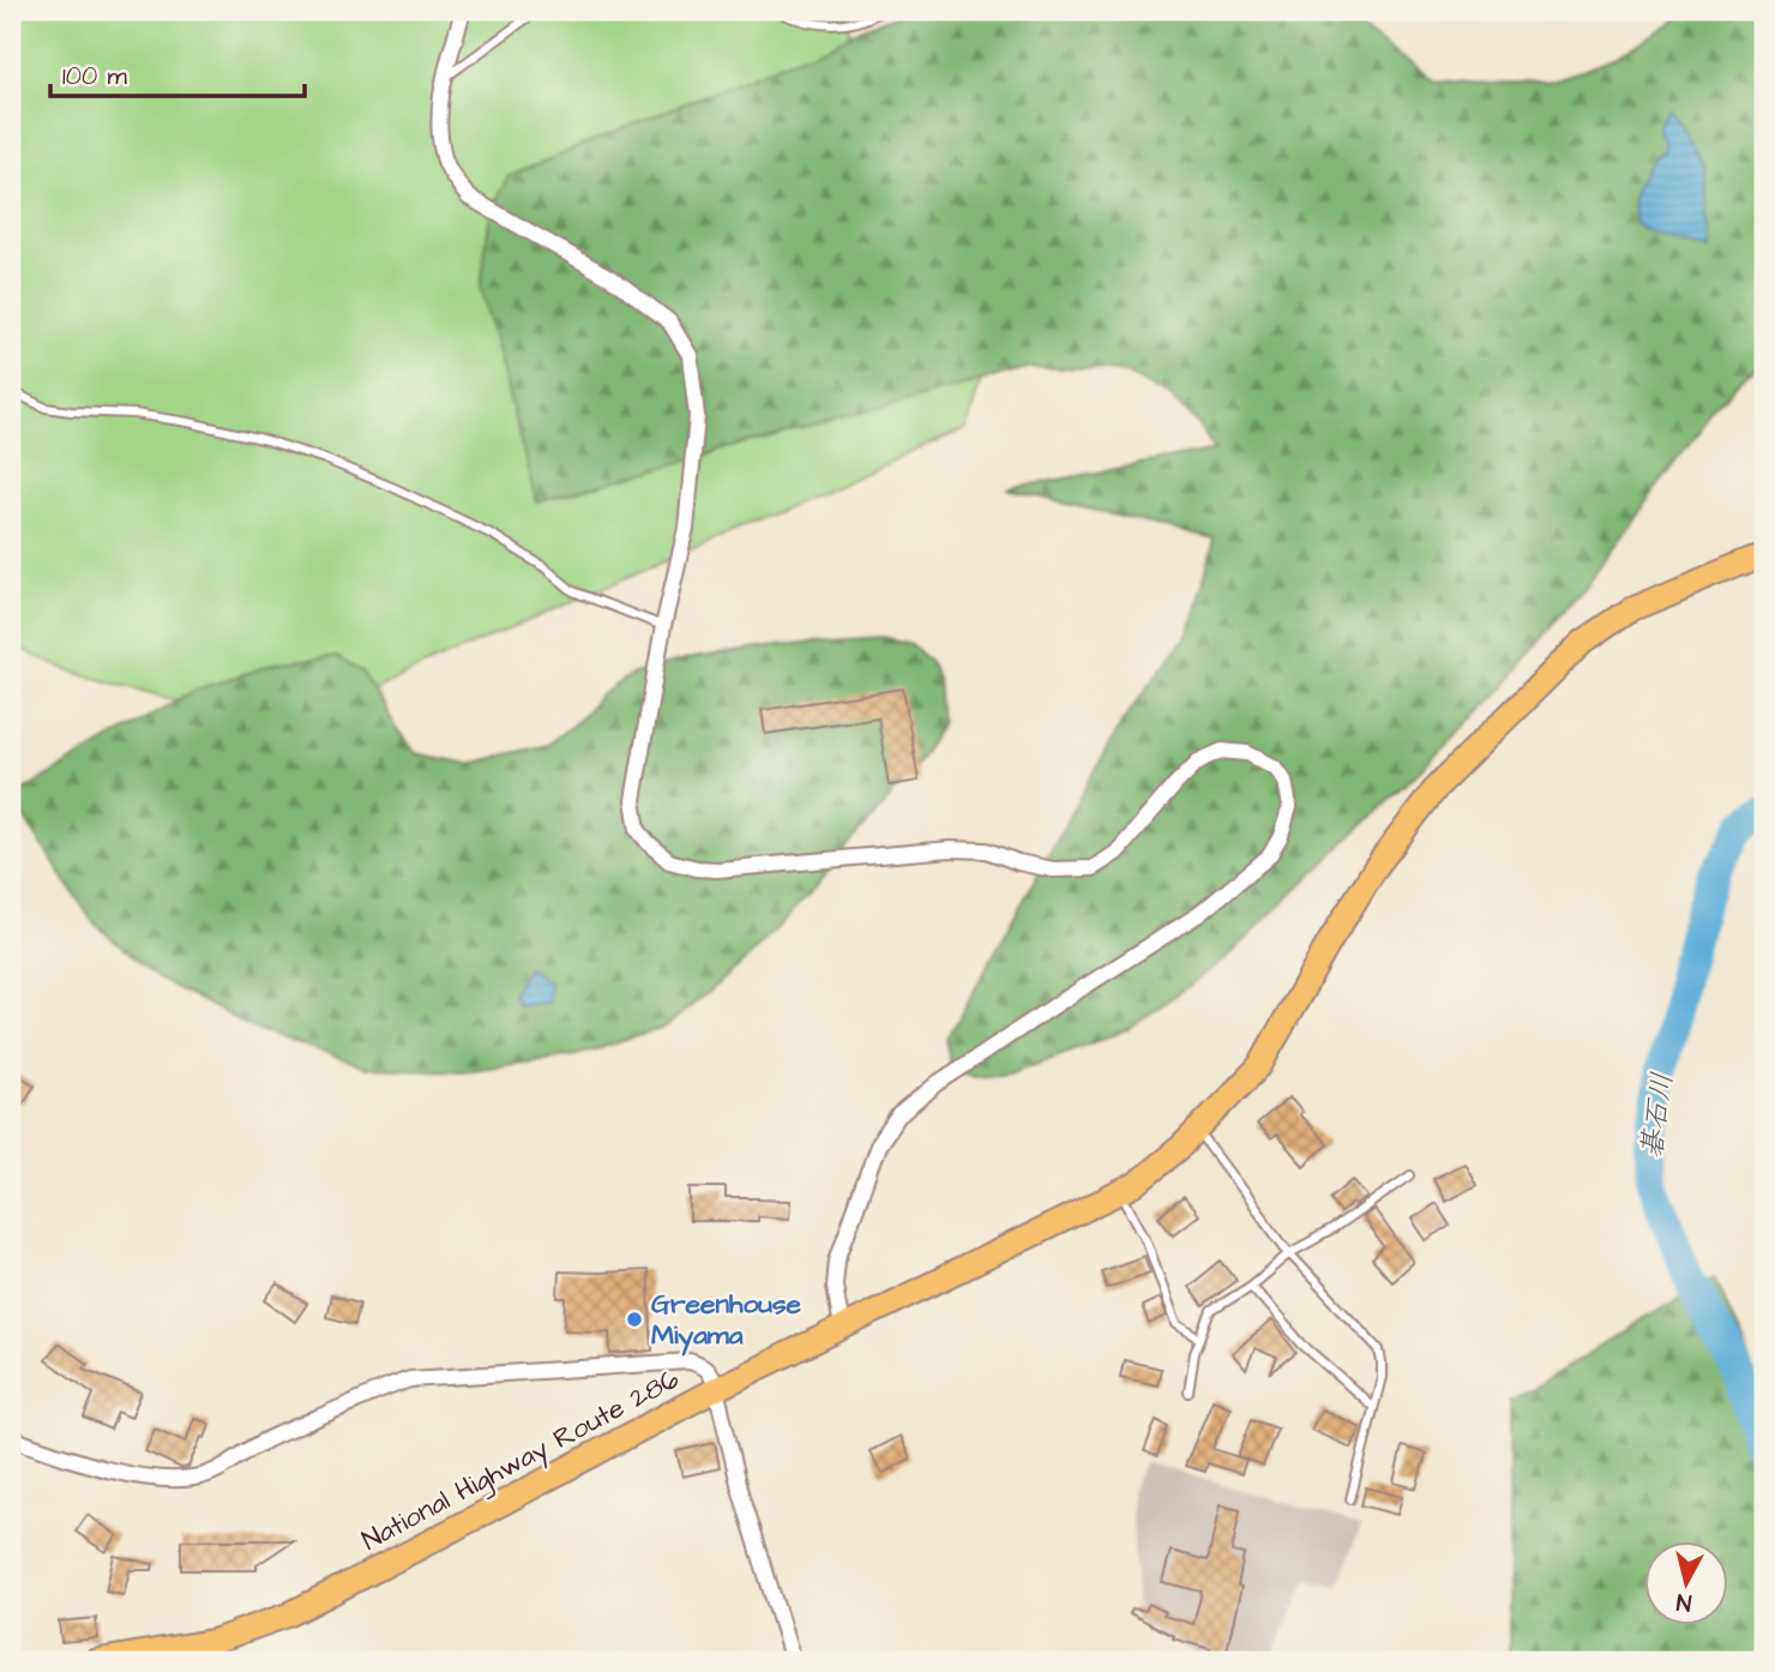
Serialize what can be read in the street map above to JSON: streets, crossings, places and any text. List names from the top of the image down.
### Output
{
  "streets": {
    "highway": ["National Highway Route 286"]
  },
  "water": ["碁石川"],
  "places": ["Greenhouse Miyama"],
  "scale_bar": "100 m",
  "north": "bottom"
}
